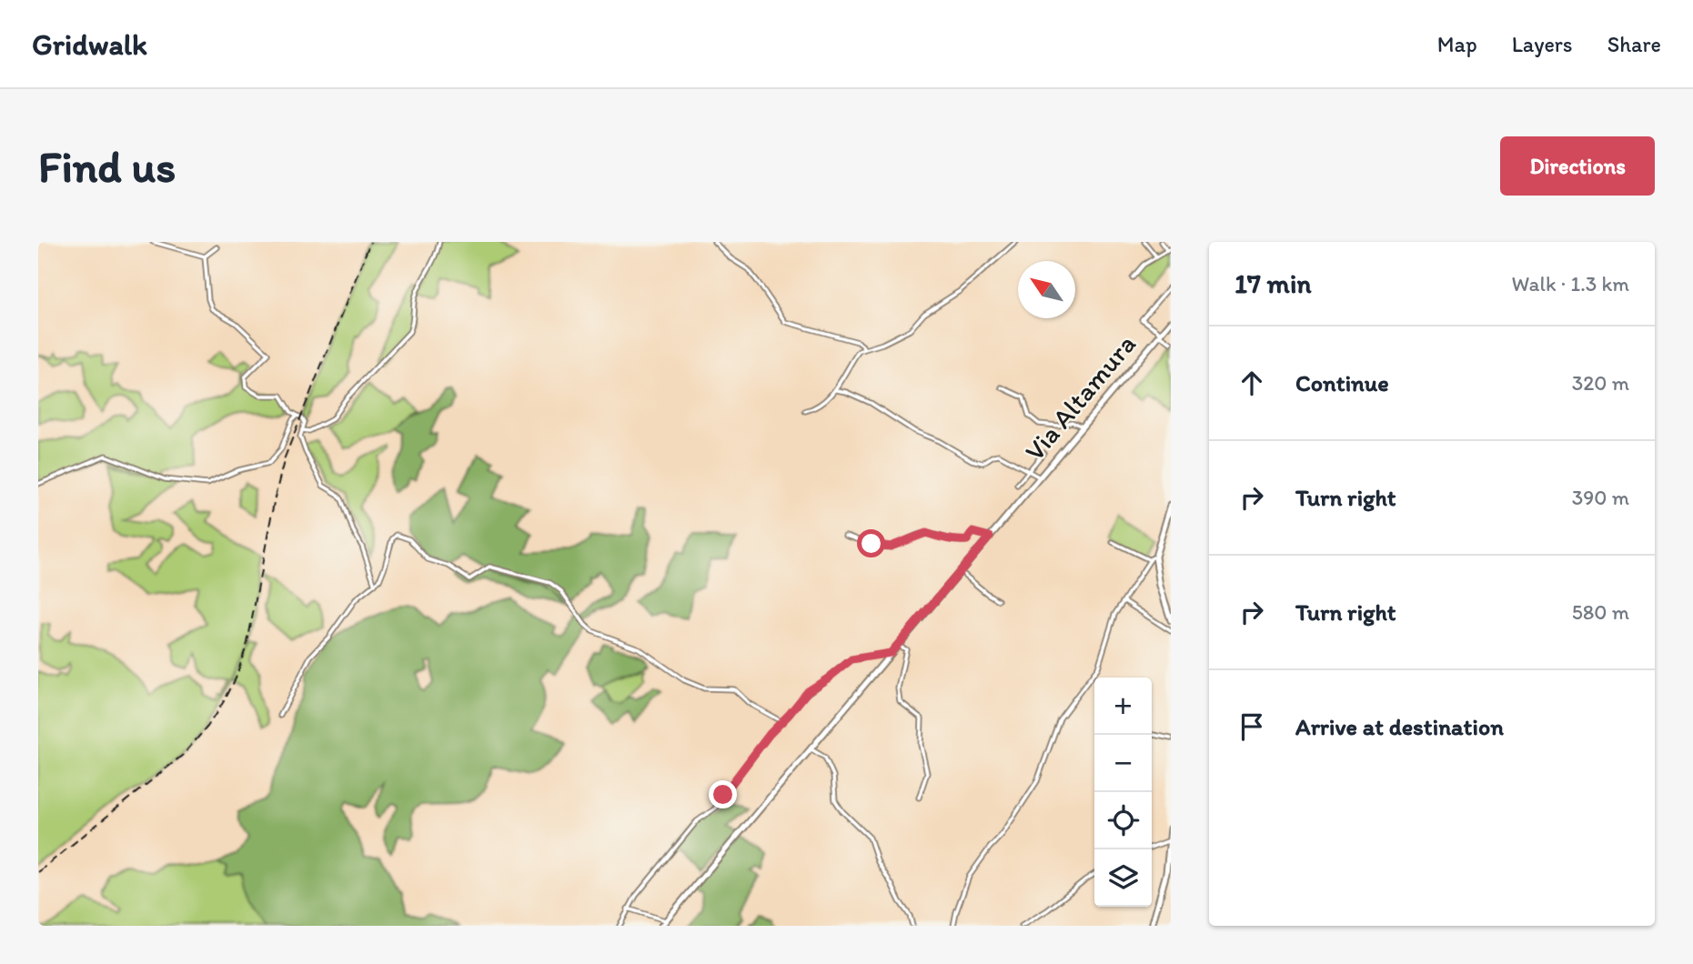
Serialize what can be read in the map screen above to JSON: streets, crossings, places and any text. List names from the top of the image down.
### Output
{
  "streets": {
    "main road": ["Via Altamura"]
  },
  "north": "top left",
  "page": {
    "header": "Gridwalk",
    "nav": ["Map", "Layers", "Share"],
    "buttons": "Directions",
    "title": "Find us",
    "heading": ["17 min", "Walk · 1.3 km"],
    "list": [
      ["Continue", "320 m"],
      ["Turn right", "390 m"],
      ["Turn right", "580 m"],
      "Arrive at destination"
    ],
    "map_buttons": ["+", "−"]
  }
}
